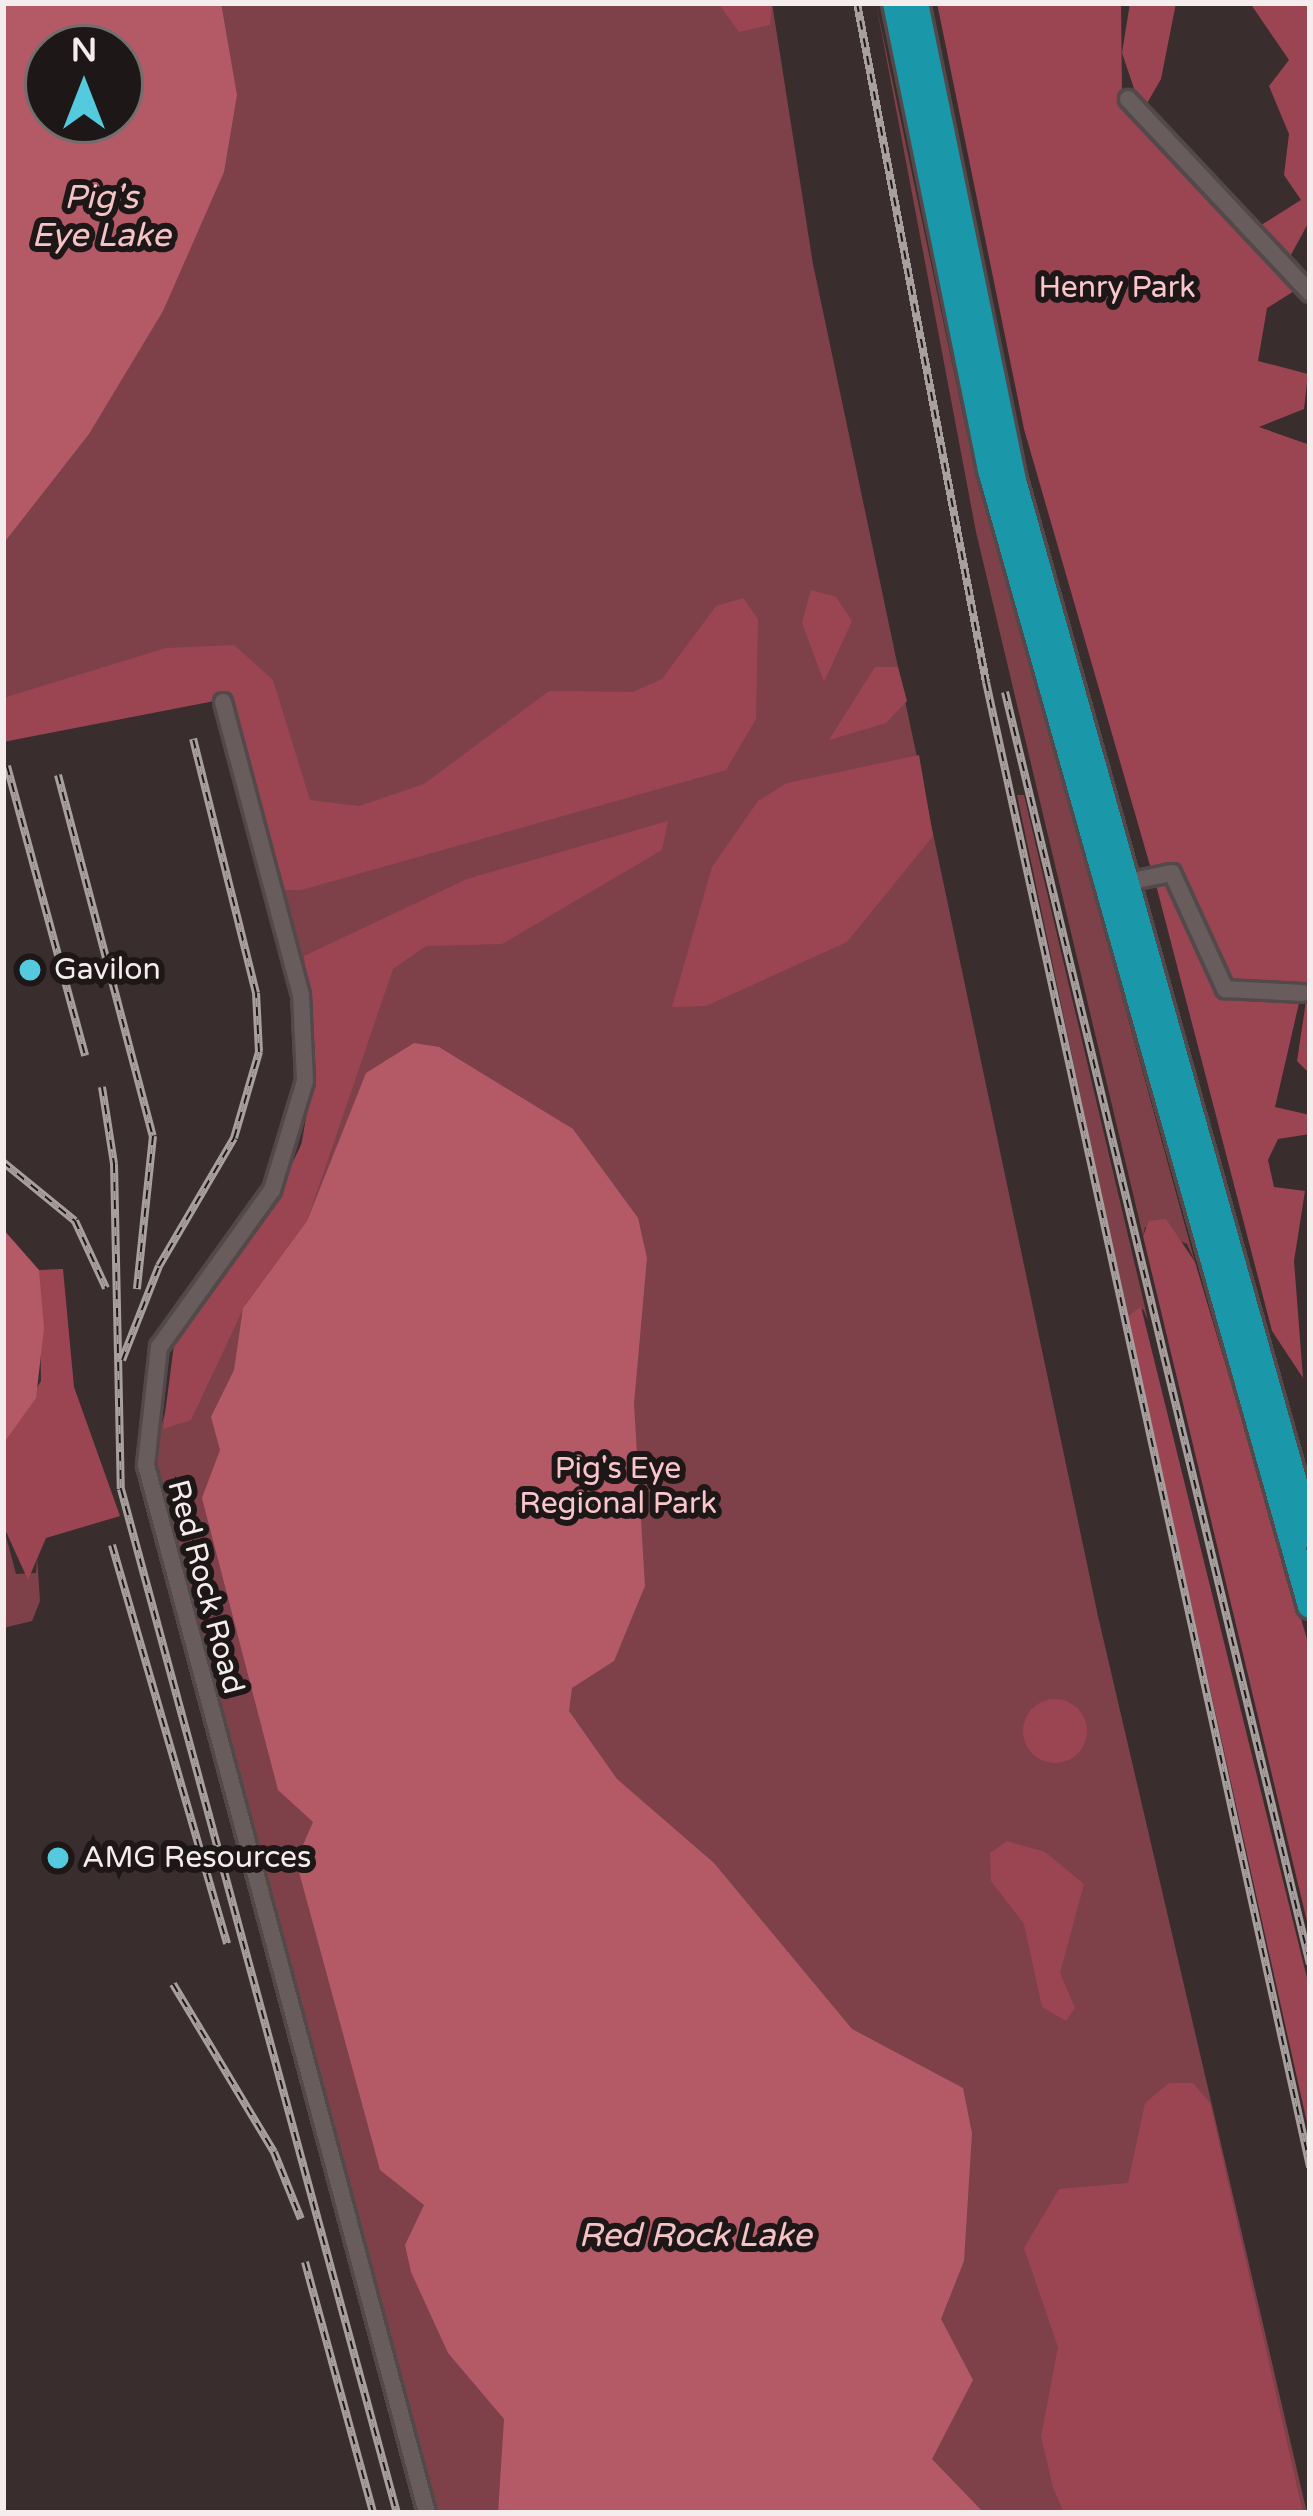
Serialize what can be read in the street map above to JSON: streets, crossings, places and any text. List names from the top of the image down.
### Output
{
  "streets": {
    "street": ["Red Rock Road"]
  },
  "water": ["Pig's Eye Lake", "Red Rock Lake"],
  "parks": ["Henry Park", "Pig's Eye Regional Park"],
  "places": ["Gavilon", "AMG Resources"],
  "north": "top"
}
